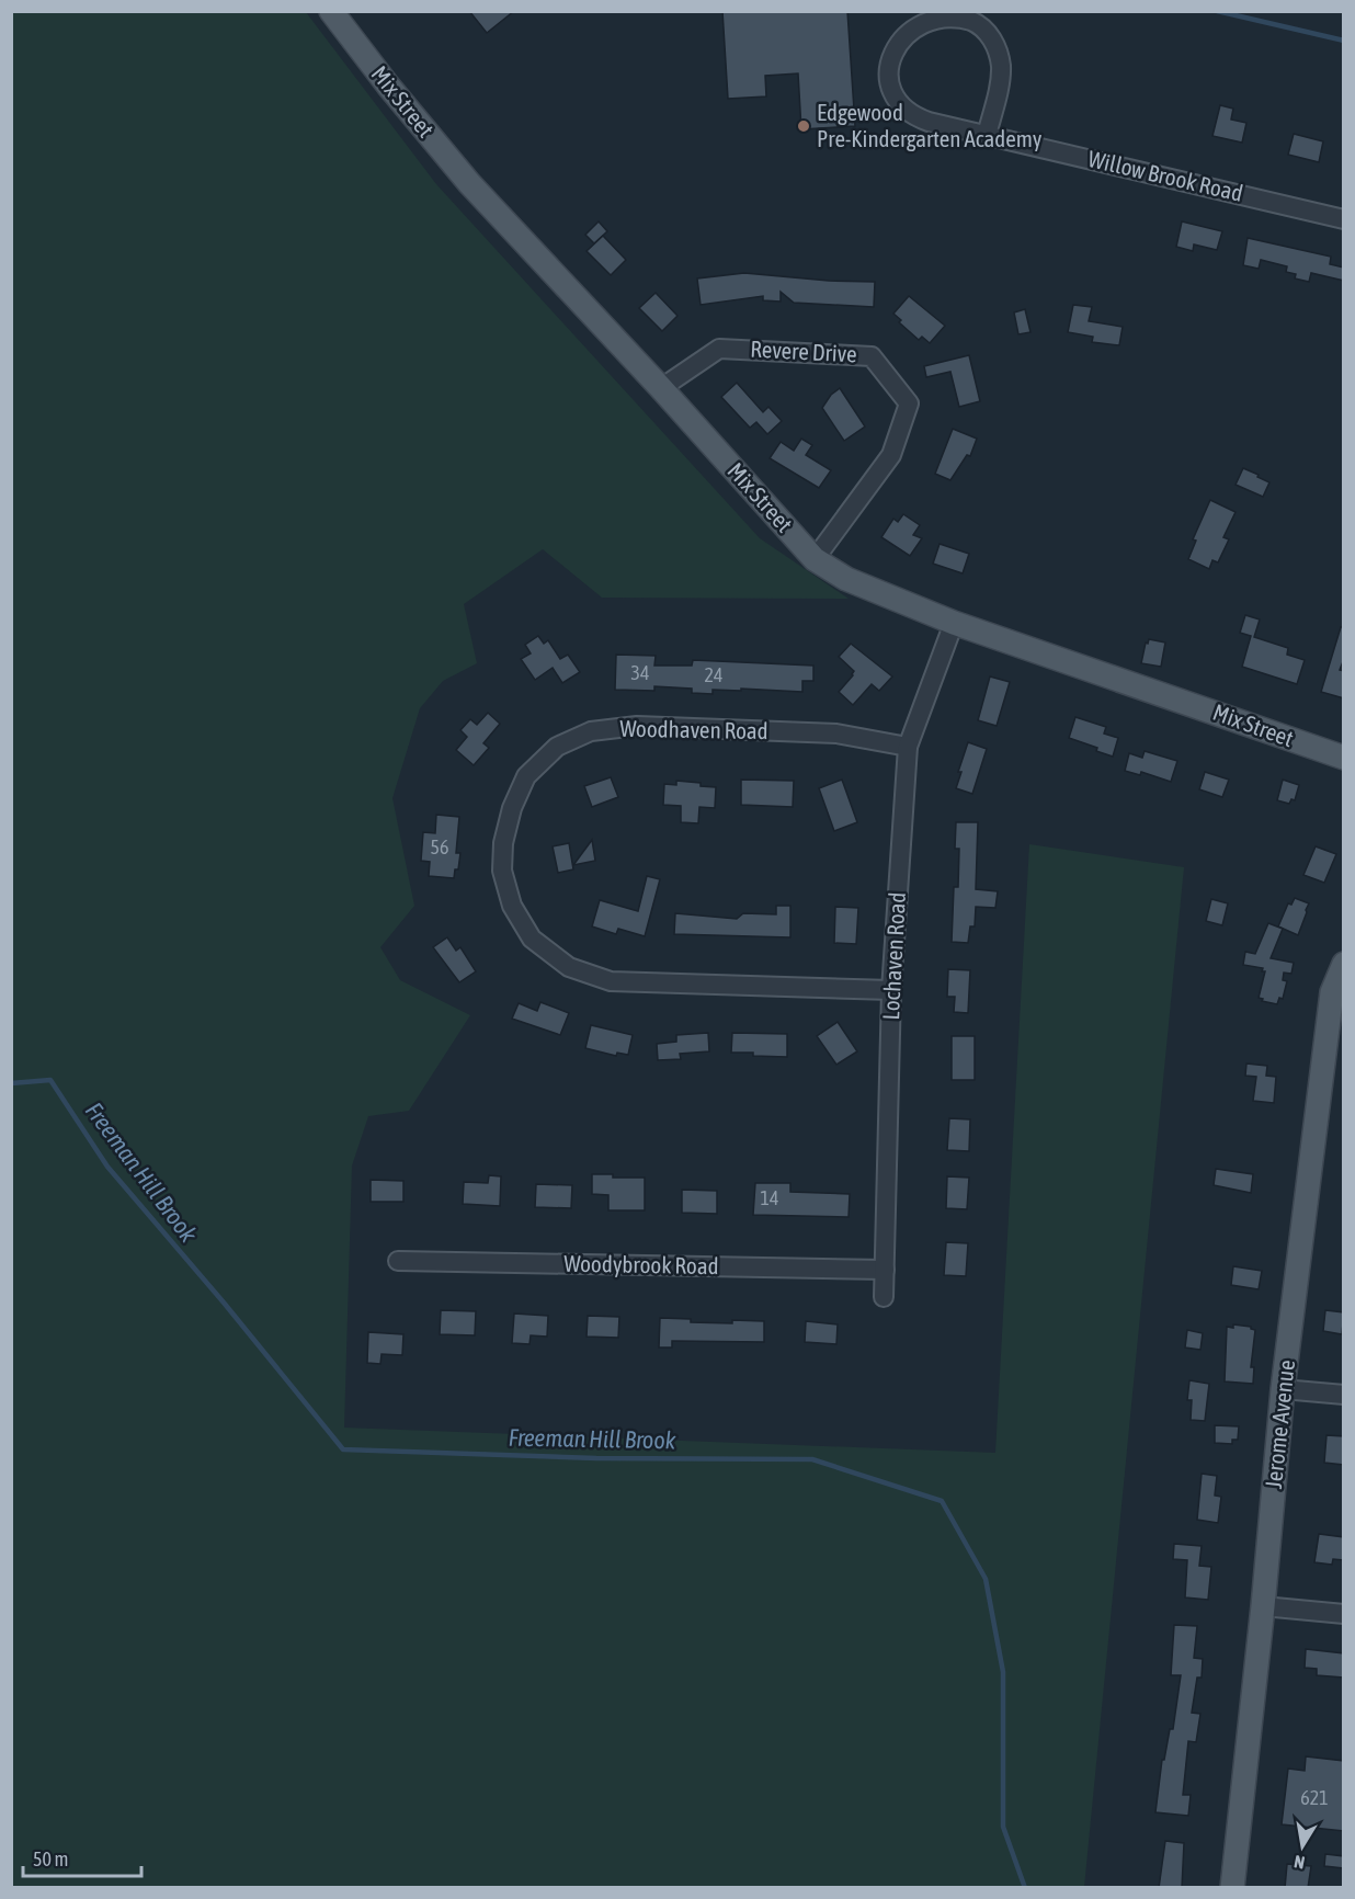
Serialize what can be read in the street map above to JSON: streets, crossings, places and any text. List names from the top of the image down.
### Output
{
  "streets": {
    "main road": ["Mix Street", "Jerome Avenue"],
    "street": [
      "Willow Brook Road",
      "Revere Drive",
      "Woodhaven Road",
      "Lochaven Road",
      "Woodybrook Road"
    ]
  },
  "crossings": [
    ["Mix Street", "Revere Drive"],
    ["Mix Street", "Lochaven Road"],
    ["Woodhaven Road", "Lochaven Road"],
    ["Lochaven Road", "Woodybrook Road"]
  ],
  "water": ["Freeman Hill Brook"],
  "places": ["Edgewood Pre-Kindergarten Academy"],
  "house_numbers": [
    "34",
    "24",
    "56",
    "14",
    "621"
  ],
  "scale_bar": "50 m",
  "north": "bottom"
}
